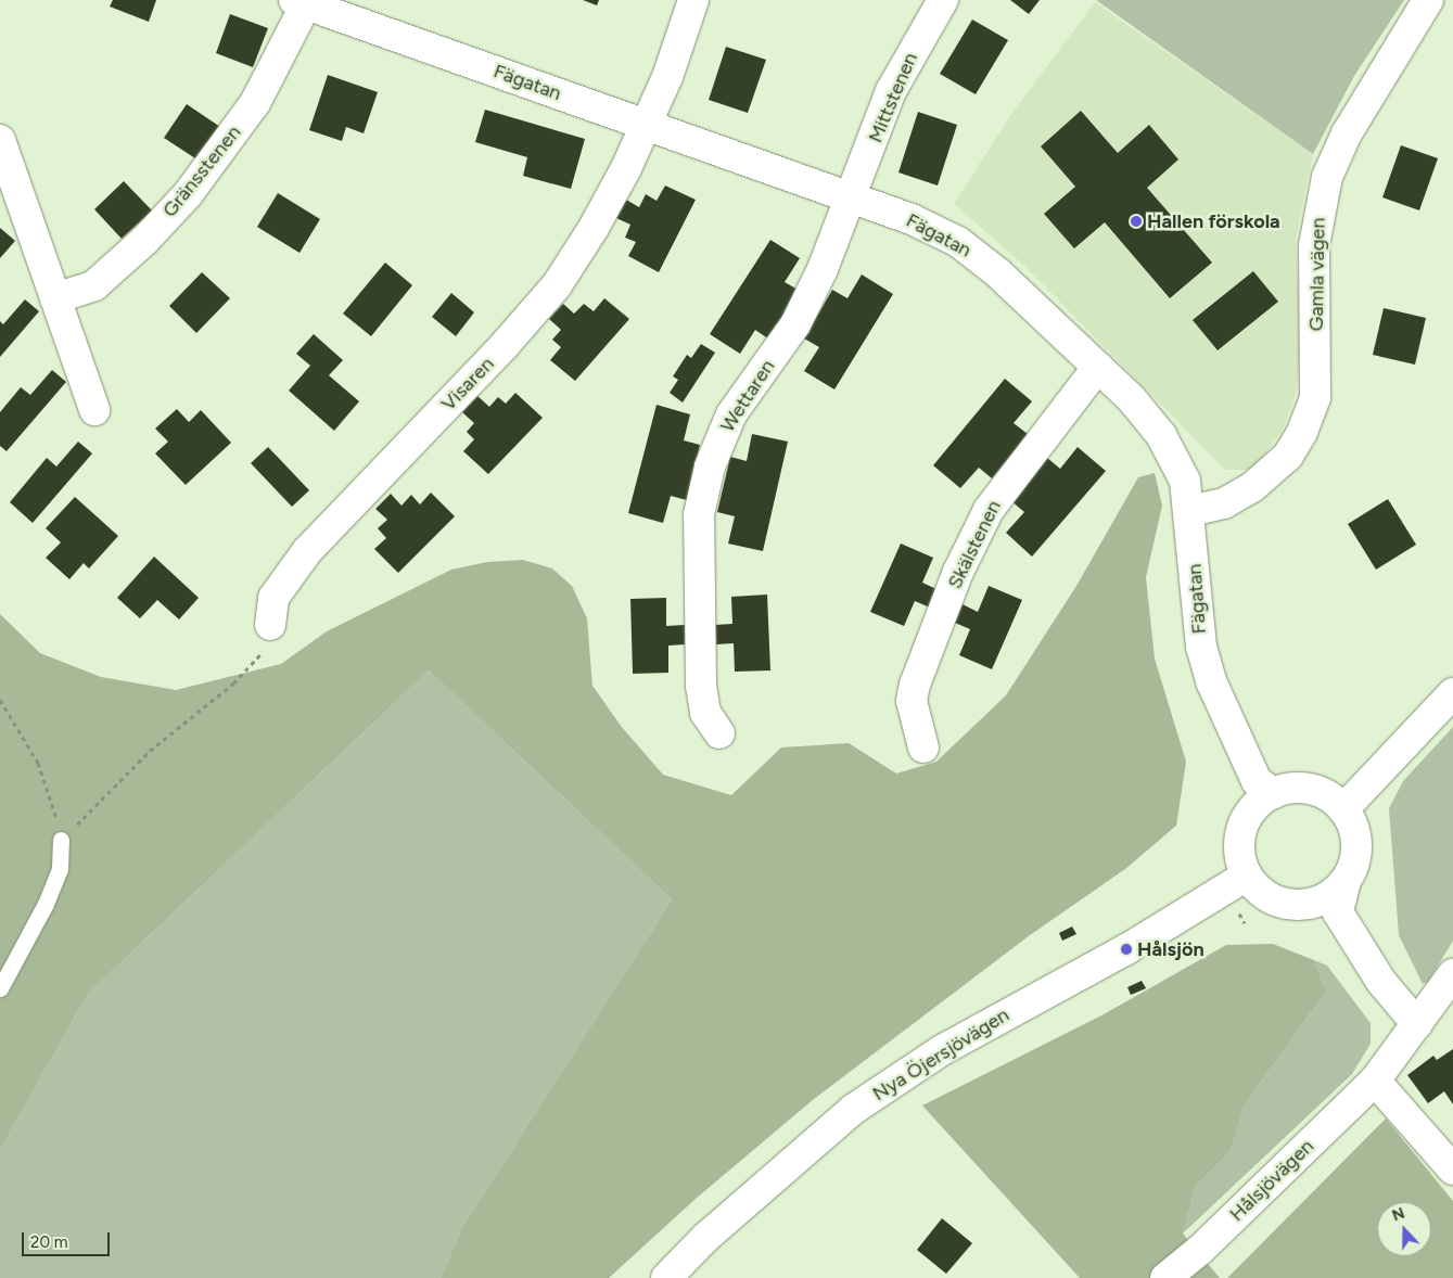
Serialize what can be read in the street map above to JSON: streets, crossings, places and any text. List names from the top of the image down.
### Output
{
  "streets": {
    "street": [
      "Fägatan",
      "Mittstenen",
      "Gränsstenen",
      "Gamla vägen",
      "Visaren",
      "Wettaren",
      "Skälstenen",
      "Nya Öjersjövägen",
      "Hålsjövägen"
    ]
  },
  "crossings": [
    ["Fägatan", "Mittstenen"],
    ["Fägatan", "Gränsstenen"],
    ["Fägatan", "Gamla vägen"],
    ["Fägatan", "Visaren"],
    ["Fägatan", "Wettaren"],
    ["Fägatan", "Skälstenen"],
    ["Fägatan", "Nya Öjersjövägen"],
    ["Mittstenen", "Wettaren"]
  ],
  "places": ["Hallen förskola", "Hålsjön"],
  "scale_bar": "20 m",
  "north": "top"
}
